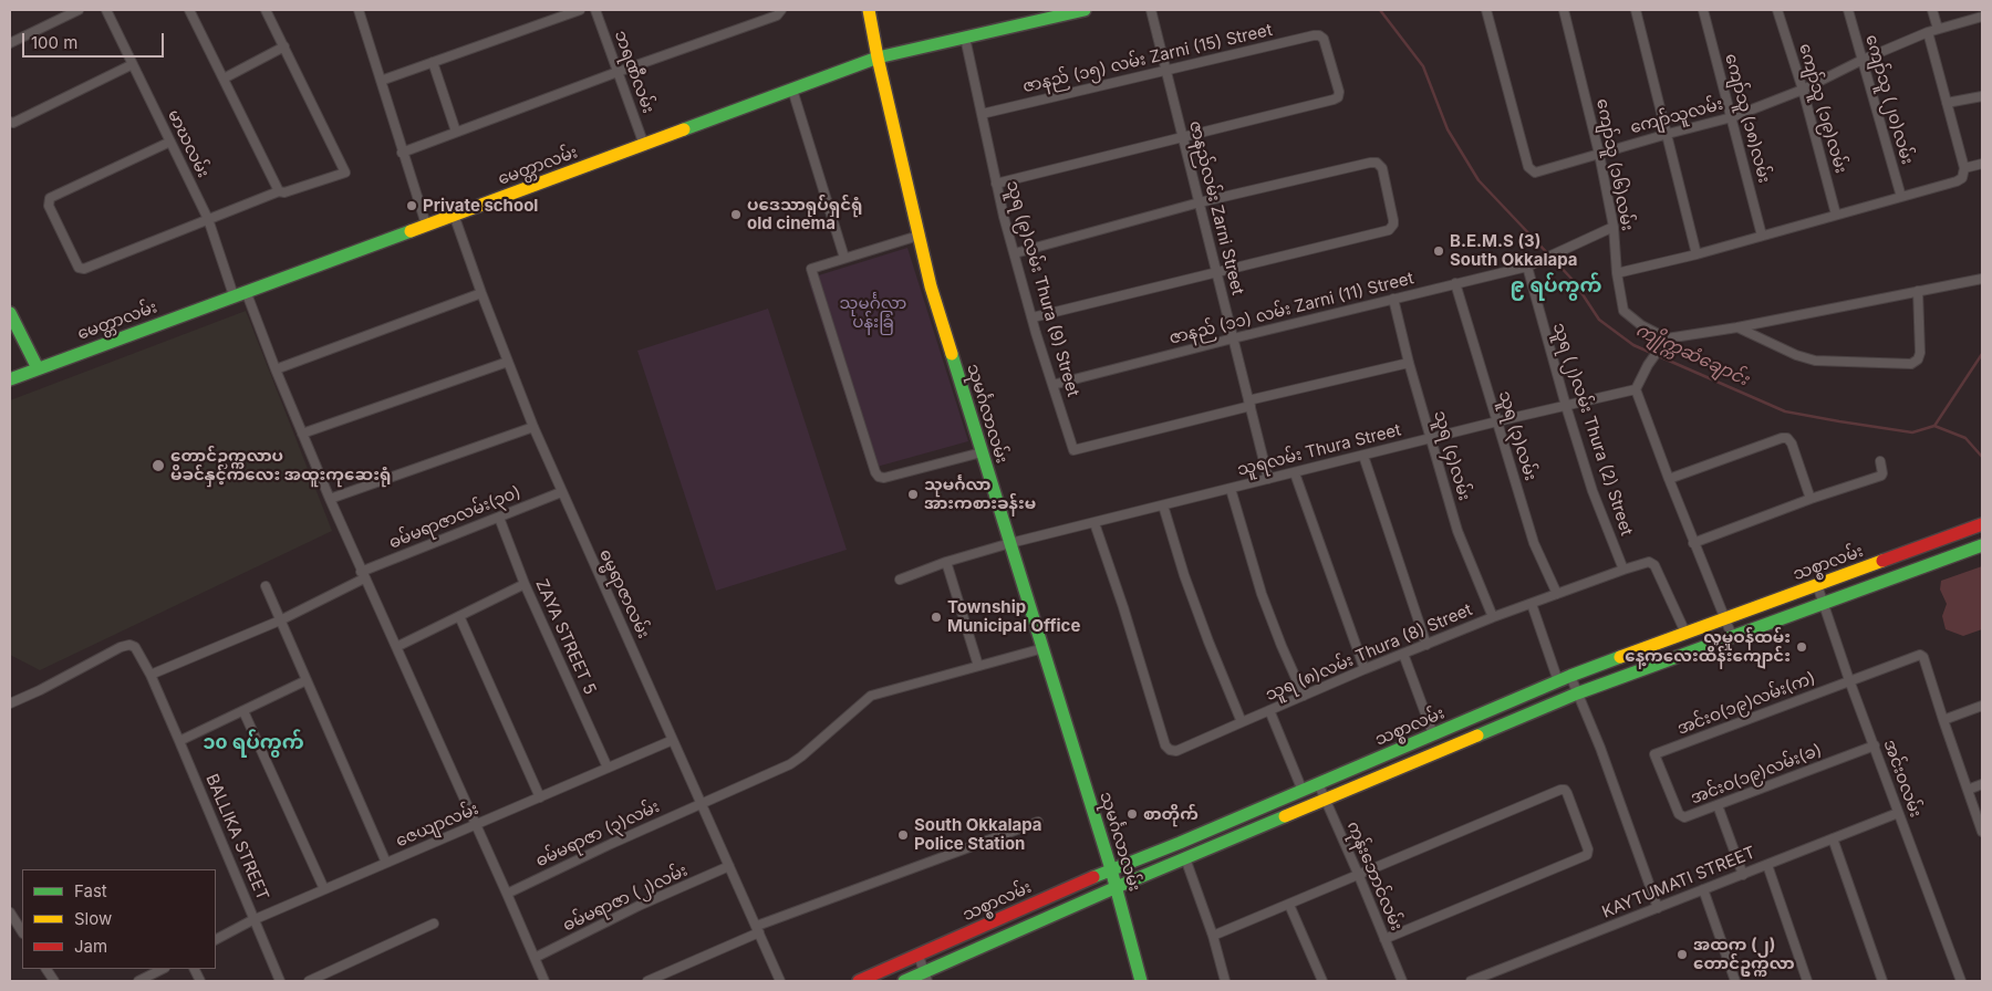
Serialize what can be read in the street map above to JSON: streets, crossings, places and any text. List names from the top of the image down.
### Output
{
  "streets": {
    "main road": ["မေတ္တာလမ်း", "သုမင်္ဂလာလမ်း", "သစ္စာလမ်း"],
    "street": [
      "ဇာနည် (၁၅) လမ်း Zarni (15) Street",
      "ဘရဏီလမ်း",
      "ကျော်သူ (၂၀)လမ်း",
      "ကျော်သူ (၁၉)လမ်း",
      "ကျော်သူလမ်း",
      "ကျော်သူ (၁၈)လမ်း",
      "မာဃလမ်း",
      "ကျော်သူ (၁၆)လမ်း",
      "ဇာနည်လမ်း Zarni Street",
      "သူရ (၉)လမ်း Thura (9) Street",
      "ဇာနည် (၁၁) လမ်း Zarni (11) Street",
      "သူရ (၂)လမ်း Thura (2) Street",
      "သူရ (၃)လမ်း",
      "သူရလမ်း Thura Street",
      "သူရ (၄)လမ်း",
      "ဓမ်မရာဇာလမ်း(၃၀)",
      "ဓမ္မရာဇာလမ်း",
      "ZAYA STREET 5",
      "သူရ (၈)လမ်း Thura (8) Street",
      "အင်းဝ(၁၉)လမ်း(က)",
      "အင်းဝ(၁၉)လမ်း(ခ)",
      "အင်းဝလမ်း",
      "ဇေယျာလမ်း",
      "ဓမ်မရာဇာ (၃)လမ်း",
      "BALLIKA STREET",
      "ကုန်းဘောင်လမ်း",
      "KAYTUMATI STREET",
      "ဓမ်မရာဇာ (၂)လမ်း"
    ]
  },
  "crossings": [
    ["ဇာနည် (၁၅) လမ်း Zarni (15) Street", "ဇာနည်လမ်း Zarni Street"],
    ["ဇာနည် (၁၅) လမ်း Zarni (15) Street", "သူရ (၉)လမ်း Thura (9) Street"],
    ["ဘရဏီလမ်း", "မေတ္တာလမ်း"],
    ["ကျော်သူ (၂၀)လမ်း", "ကျော်သူလမ်း"],
    ["ကျော်သူ (၁၉)လမ်း", "ကျော်သူလမ်း"],
    ["ကျော်သူလမ်း", "ကျော်သူ (၁၈)လမ်း"],
    ["ကျော်သူလမ်း", "ကျော်သူ (၁၆)လမ်း"],
    ["မာဃလမ်း", "မေတ္တာလမ်း"],
    ["မာဃလမ်း", "ဓမ်မရာဇာလမ်း(၃၀)"],
    ["မာဃလမ်း", "ဇေယျာလမ်း"],
    ["မာဃလမ်း", "ဓမ်မရာဇာ (၃)လမ်း"],
    ["မာဃလမ်း", "ဓမ်မရာဇာ (၂)လမ်း"],
    ["ကျော်သူ (၁၆)လမ်း", "ဇာနည် (၁၁) လမ်း Zarni (11) Street"],
    ["မေတ္တာလမ်း", "သူရ (၉)လမ်း Thura (9) Street"],
    ["မေတ္တာလမ်း", "သုမင်္ဂလာလမ်း"],
    ["မေတ္တာလမ်း", "ဓမ္မရာဇာလမ်း"],
    ["ဇာနည်လမ်း Zarni Street", "သူရ (၉)လမ်း Thura (9) Street"],
    ["ဇာနည်လမ်း Zarni Street", "ဇာနည် (၁၁) လမ်း Zarni (11) Street"],
    ["ဇာနည်လမ်း Zarni Street", "သူရလမ်း Thura Street"],
    ["သူရ (၉)လမ်း Thura (9) Street", "ဇာနည် (၁၁) လမ်း Zarni (11) Street"],
    ["ဇာနည် (၁၁) လမ်း Zarni (11) Street", "သူရ (၂)လမ်း Thura (2) Street"],
    ["ဇာနည် (၁၁) လမ်း Zarni (11) Street", "သူရ (၃)လမ်း"],
    ["ဇာနည် (၁၁) လမ်း Zarni (11) Street", "သူရ (၄)လမ်း"],
    ["သုမင်္ဂလာလမ်း", "သူရလမ်း Thura Street"],
    ["သုမင်္ဂလာလမ်း", "သစ္စာလမ်း"],
    ["သုမင်္ဂလာလမ်း", "ဓမ်မရာဇာ (၃)လမ်း"],
    ["သူရ (၂)လမ်း Thura (2) Street", "သူရလမ်း Thura Street"],
    ["သူရ (၂)လမ်း Thura (2) Street", "သူရ (၈)လမ်း Thura (8) Street"],
    ["သူရ (၃)လမ်း", "သူရလမ်း Thura Street"],
    ["သူရ (၃)လမ်း", "သူရ (၈)လမ်း Thura (8) Street"],
    ["သူရလမ်း Thura Street", "သူရ (၄)လမ်း"],
    ["သူရလမ်း Thura Street", "သူရ (၈)လမ်း Thura (8) Street"],
    ["သူရ (၄)လမ်း", "သူရ (၈)လမ်း Thura (8) Street"],
    ["ဓမ်မရာဇာလမ်း(၃၀)", "ဓမ္မရာဇာလမ်း"],
    ["ဓမ်မရာဇာလမ်း(၃၀)", "ZAYA STREET 5"],
    ["ဓမ်မရာဇာလမ်း(၃၀)", "BALLIKA STREET"],
    ["သစ္စာလမ်း", "သူရ (၈)လမ်း Thura (8) Street"],
    ["သစ္စာလမ်း", "အင်းဝလမ်း"],
    ["သစ္စာလမ်း", "ကုန်းဘောင်လမ်း"],
    ["ဓမ္မရာဇာလမ်း", "ဇေယျာလမ်း"],
    ["ဓမ္မရာဇာလမ်း", "ဓမ်မရာဇာ (၃)လမ်း"],
    ["ဓမ္မရာဇာလမ်း", "ဓမ်မရာဇာ (၂)လမ်း"],
    ["ZAYA STREET 5", "ဇေယျာလမ်း"],
    ["အင်းဝ(၁၉)လမ်း(က)", "အင်းဝ(၁၉)လမ်း(ခ)"],
    ["အင်းဝ(၁၉)လမ်း(က)", "အင်းဝလမ်း"],
    ["အင်းဝ(၁၉)လမ်း(ခ)", "အင်းဝလမ်း"],
    ["အင်းဝလမ်း", "KAYTUMATI STREET"],
    ["ဇေယျာလမ်း", "BALLIKA STREET"]
  ],
  "districts": ["၉ ရပ်ကွက်", "၁o ရပ်ကွက်"],
  "water": ["ကျိုက္ကဆံချောင်း"],
  "parks": ["သုမင်္ဂလာ ပန်းခြံ"],
  "places": [
    "Private school",
    "ပဒေသာရုပ်ရှင်ရုံ old cinema",
    "B.E.M.S (3) South Okkalapa",
    "တောင်ဥက္ကလာပ မိခင်နှင့်ကလေး အထူးကုဆေးရုံ",
    "သုမင်္ဂလာ အားကစားခန်းမ",
    "Township Municipal Office",
    "လူမှုဝန်ထမ်း နေ့ကလေးထိန်းကျောင်း",
    "စာတိုက်",
    "South Okkalapa Police Station",
    "အထက (၂) တောင်ဥက္ကလာ"
  ],
  "legend": ["Fast", "Slow", "Jam"],
  "scale_bar": "100 m"
}
